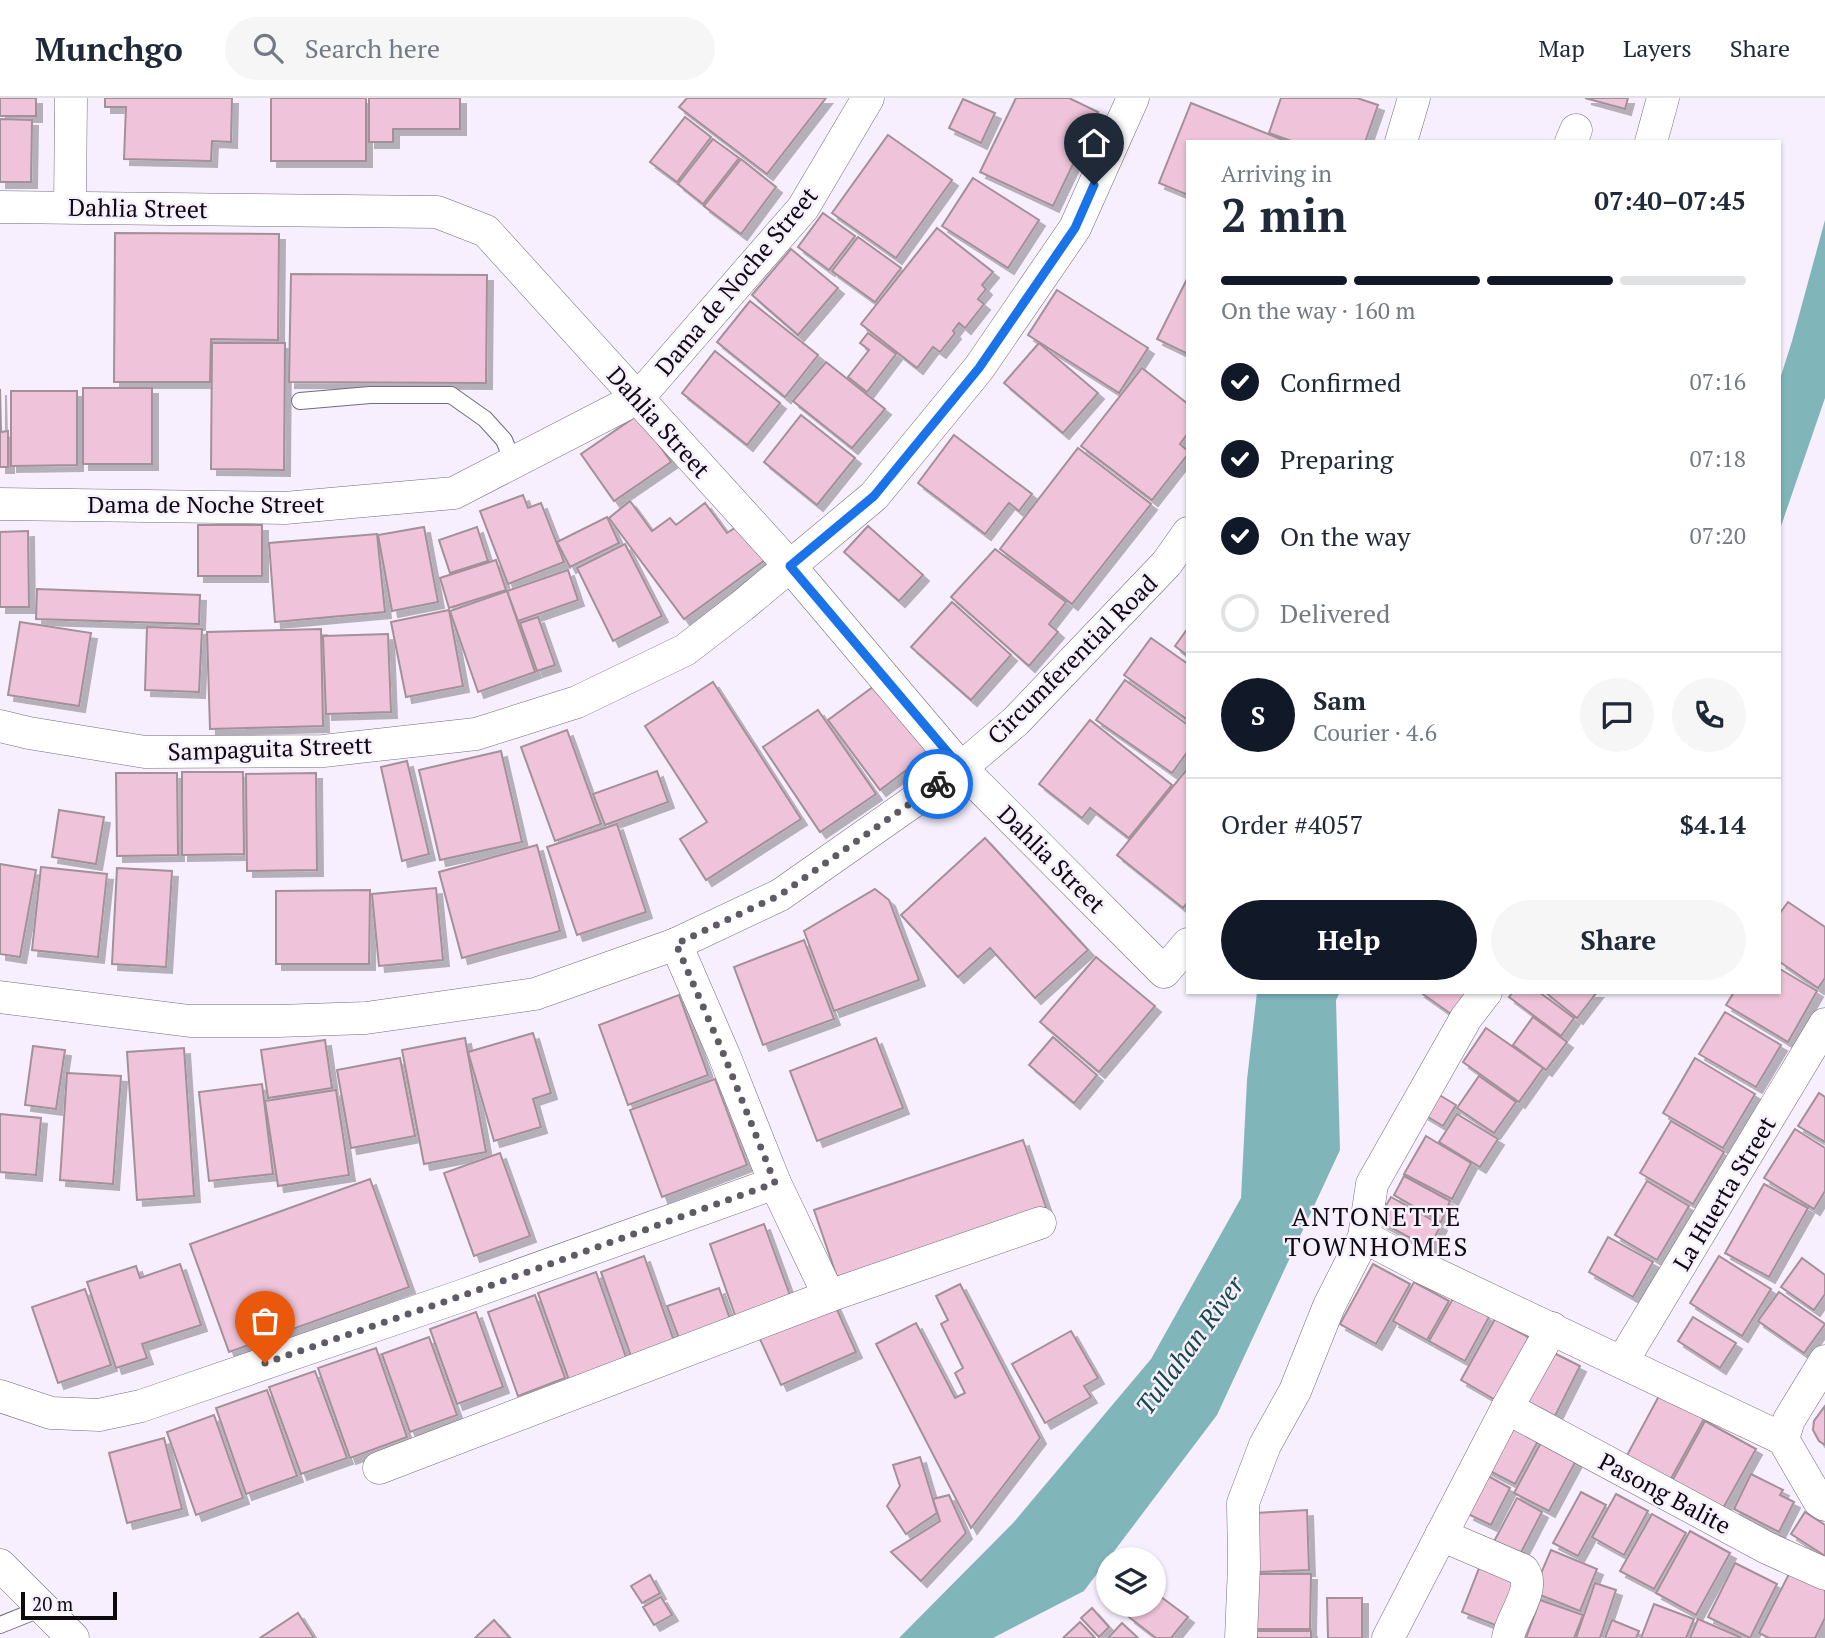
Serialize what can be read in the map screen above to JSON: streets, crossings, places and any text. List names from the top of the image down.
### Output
{
  "streets": {
    "street": [
      "Dahlia Street",
      "Dama de Noche Street",
      "Circumferential Road",
      "Sampaguita Streett",
      "La Huerta Street",
      "Pasong Balite"
    ]
  },
  "crossings": [
    ["Dahlia Street", "Dama de Noche Street"],
    ["Dahlia Street", "Circumferential Road"],
    ["Dahlia Street", "Sampaguita Streett"]
  ],
  "districts": ["ANTONETTE TOWNHOMES"],
  "water": ["Tullahan River"],
  "scale_bar": "20 m",
  "page": {
    "header": "Munchgo",
    "search": "Search here",
    "nav": ["Map", "Layers", "Share"],
    "heading": ["2 min", "Arriving in", "07:40–07:45"],
    "panel": [
      "Sam",
      "Courier · 4.6",
      "Order #4057",
      "$4.14"
    ],
    "bar": "On the way · 160 m",
    "list": [
      ["Confirmed", "07:16"],
      ["Preparing", "07:18"],
      ["On the way", "07:20"],
      "Delivered"
    ],
    "round": "S",
    "buttons": ["Help", "Share"],
    "scale": "20 m"
  }
}
